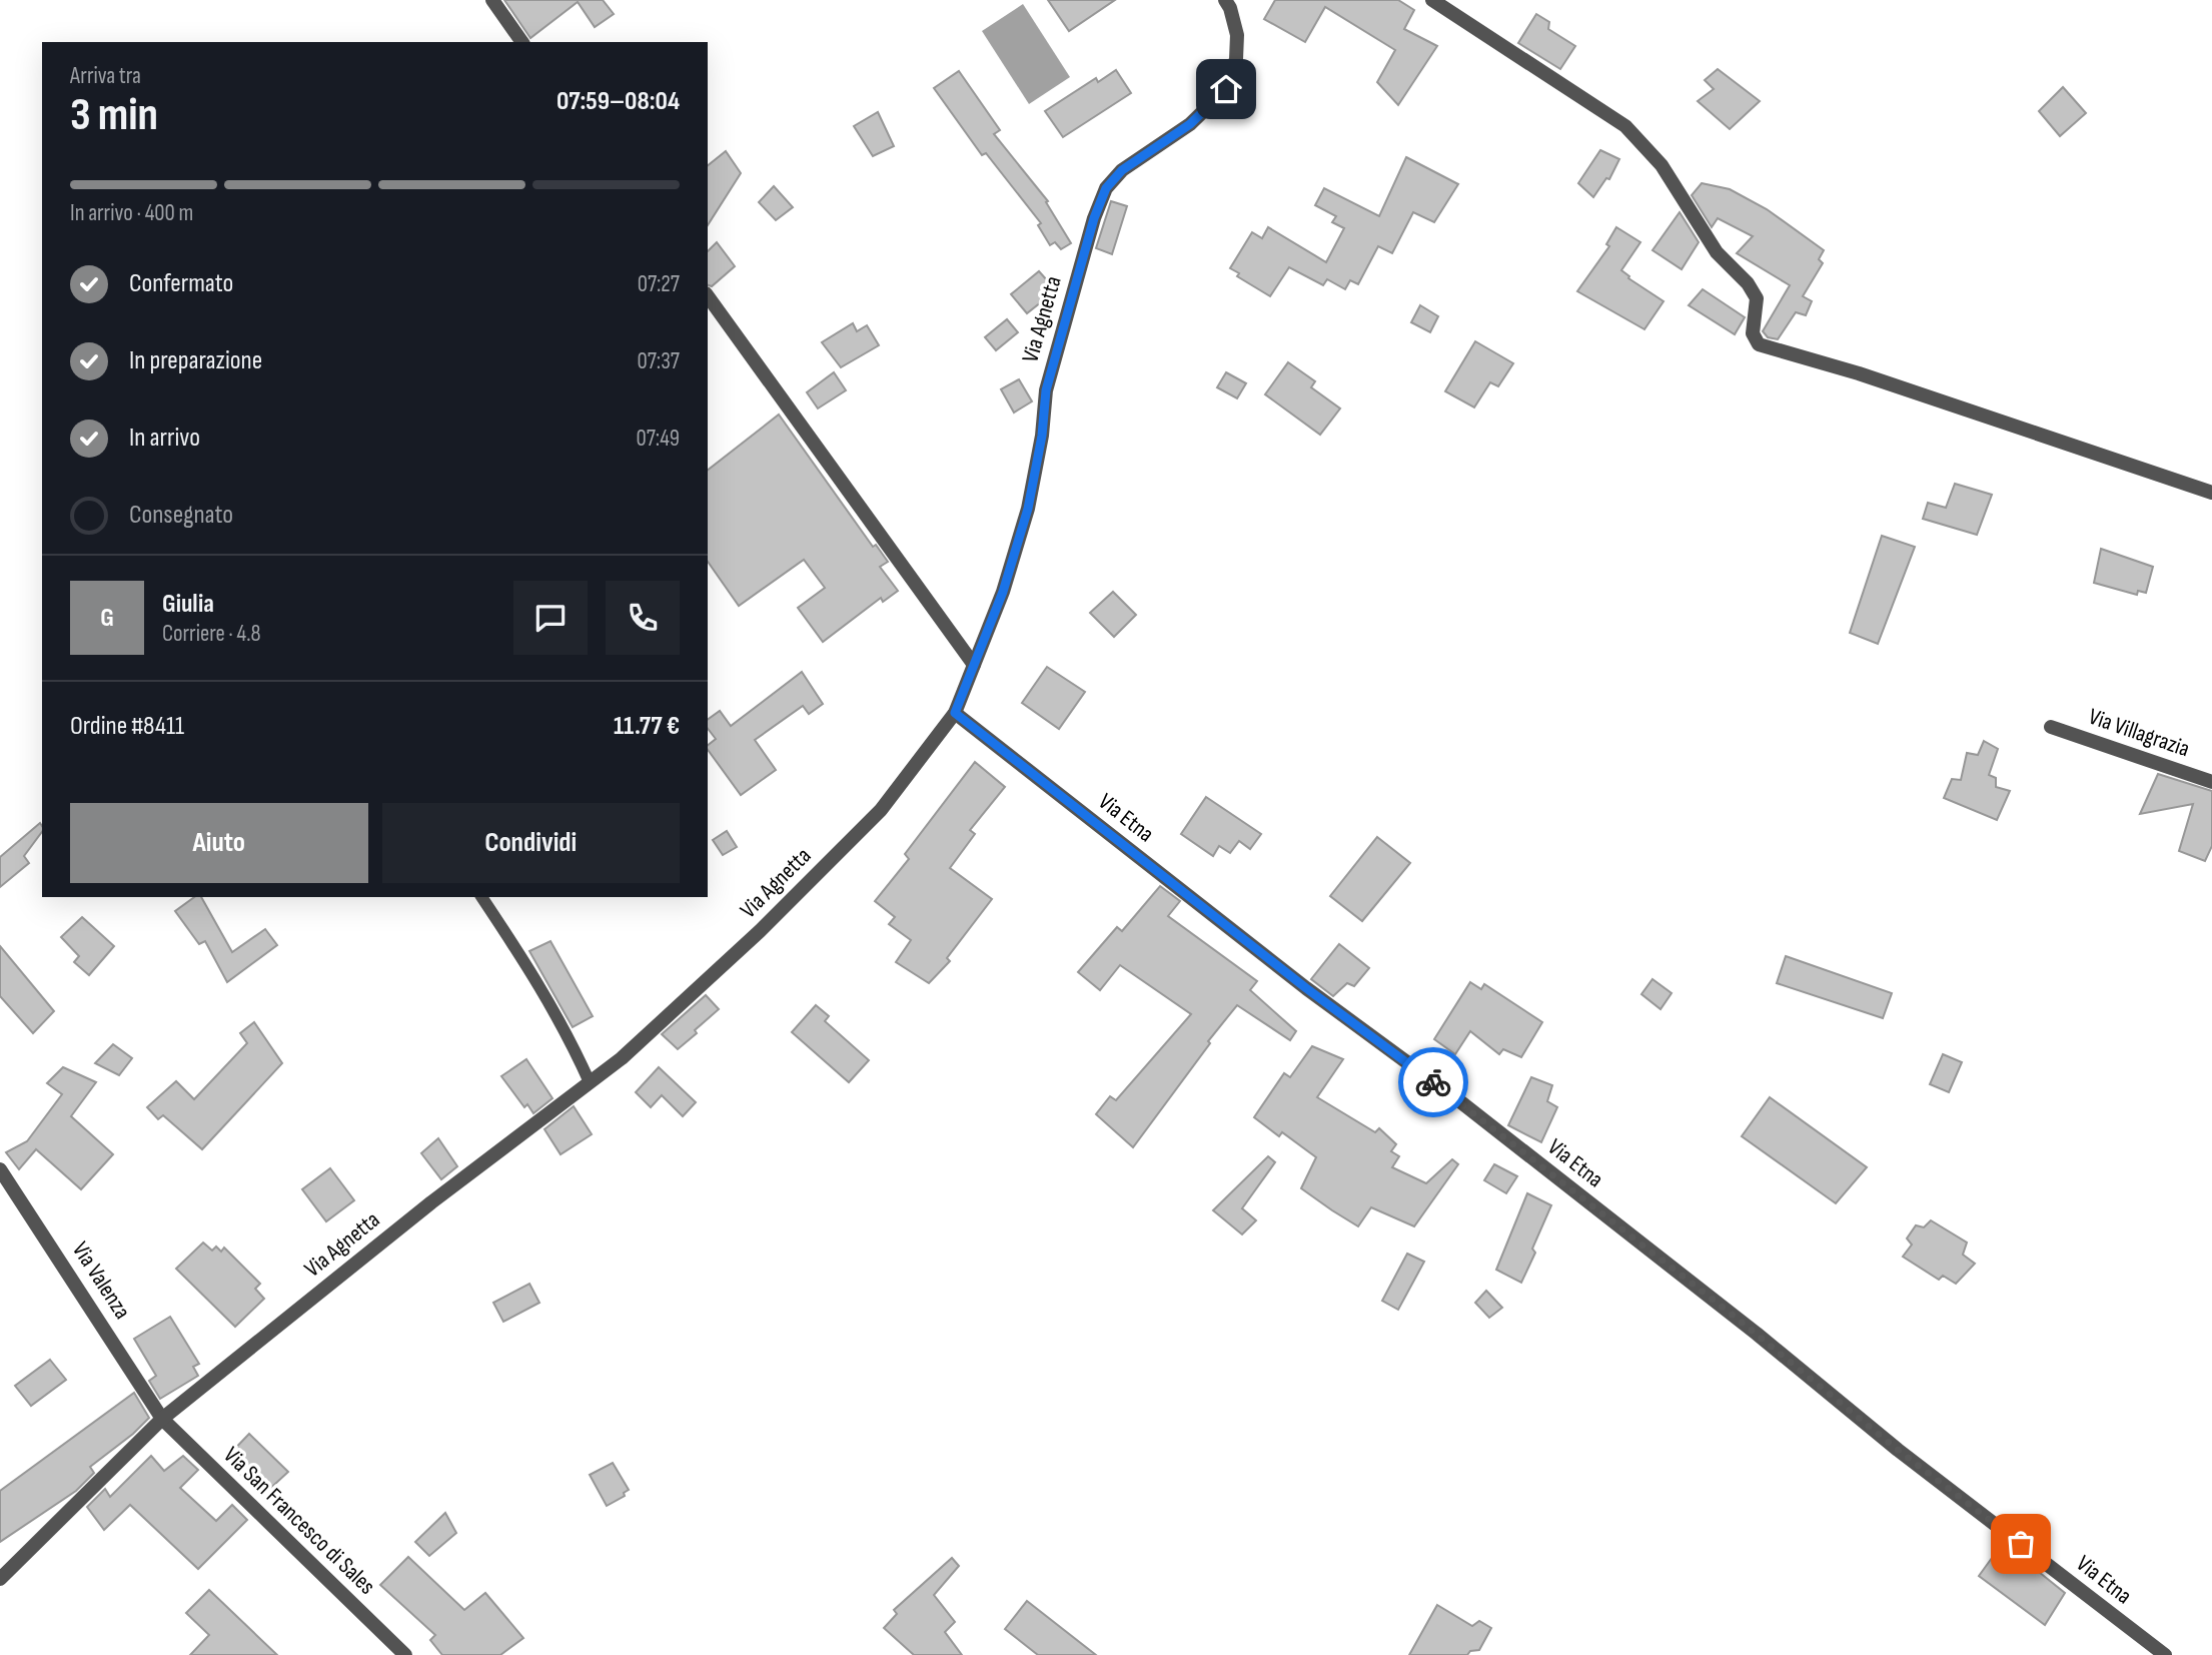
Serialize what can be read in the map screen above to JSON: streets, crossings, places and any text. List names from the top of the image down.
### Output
{
  "streets": {
    "street": [
      "Via Agnetta",
      "Via Villagrazia",
      "Via Etna",
      "Via Valenza",
      "Via San Francesco di Sales"
    ]
  },
  "crossings": [
    ["Via Agnetta", "Via Etna"],
    ["Via Agnetta", "Via Valenza"],
    ["Via Agnetta", "Via San Francesco di Sales"],
    ["Via Valenza", "Via San Francesco di Sales"]
  ],
  "page": {
    "heading": ["3 min", "Arriva tra", "07:59–08:04"],
    "panel": [
      "Giulia",
      "Corriere · 4.8",
      "Ordine #8411",
      "11.77 €"
    ],
    "bar": "In arrivo · 400 m",
    "list": [
      ["Confermato", "07:27"],
      ["In preparazione", "07:37"],
      ["In arrivo", "07:49"],
      "Consegnato"
    ],
    "round": "G",
    "buttons": ["Aiuto", "Condividi"]
  }
}
